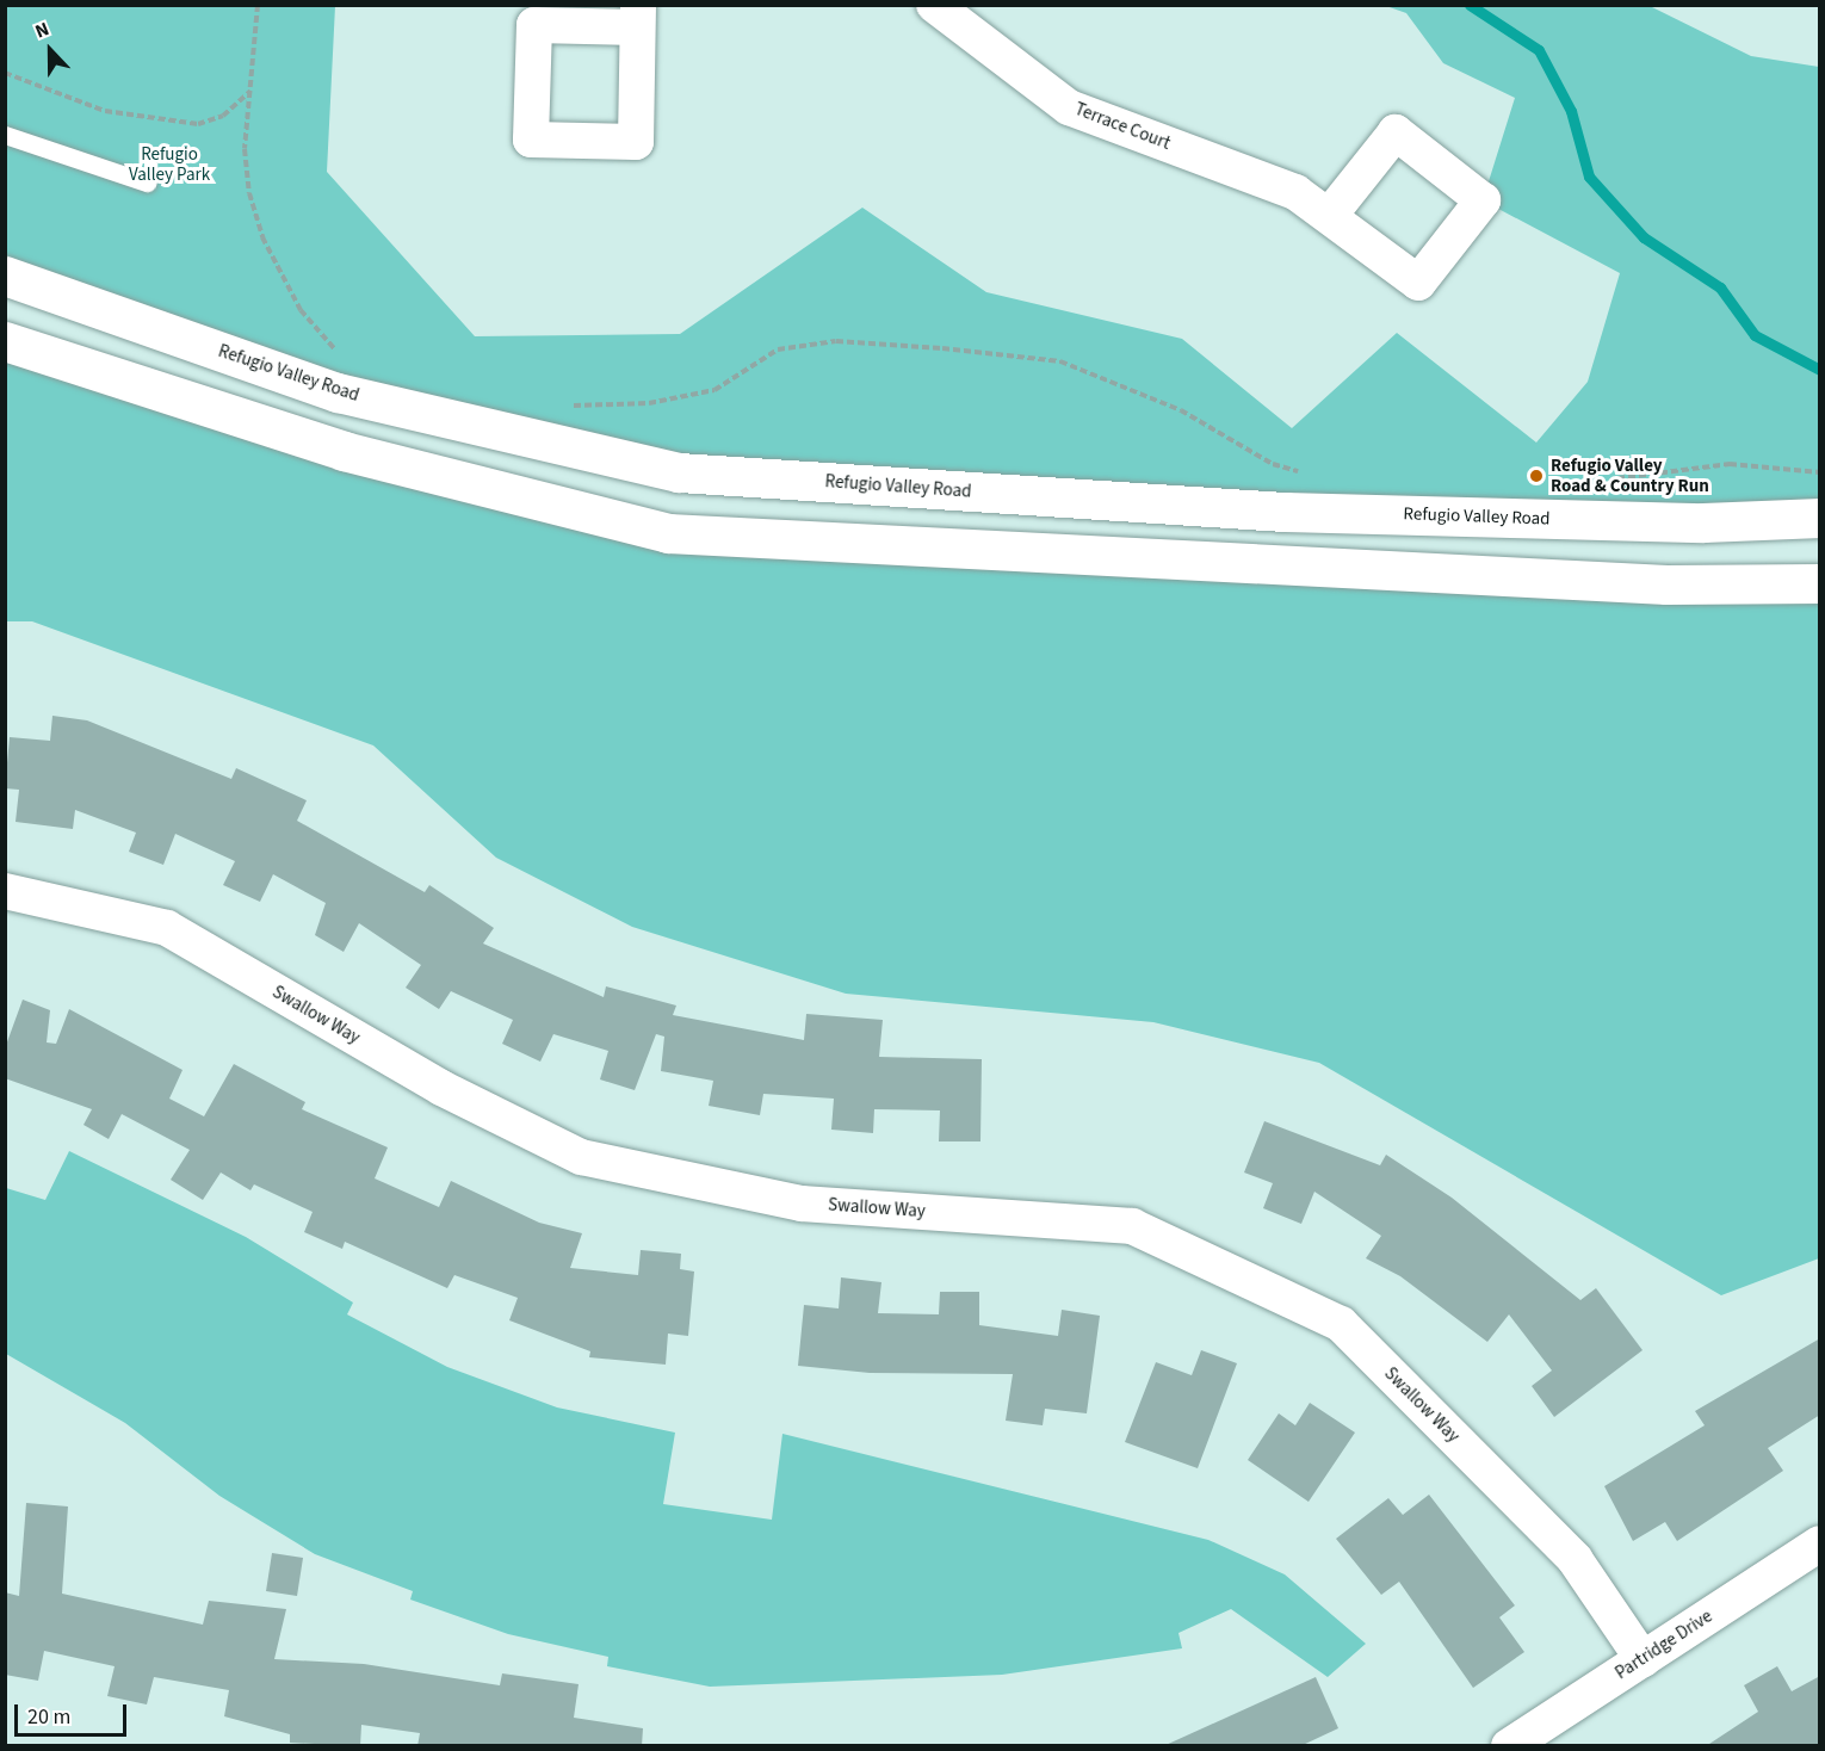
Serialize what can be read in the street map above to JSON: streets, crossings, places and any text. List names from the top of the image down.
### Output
{
  "streets": {
    "street": [
      "Terrace Court",
      "Refugio Valley Road",
      "Swallow Way",
      "Partridge Drive"
    ]
  },
  "crossings": [
    ["Swallow Way", "Partridge Drive"]
  ],
  "parks": ["Refugio Valley Park"],
  "places": ["Refugio Valley Road & Country Run"],
  "scale_bar": "20 m",
  "north": "top"
}
